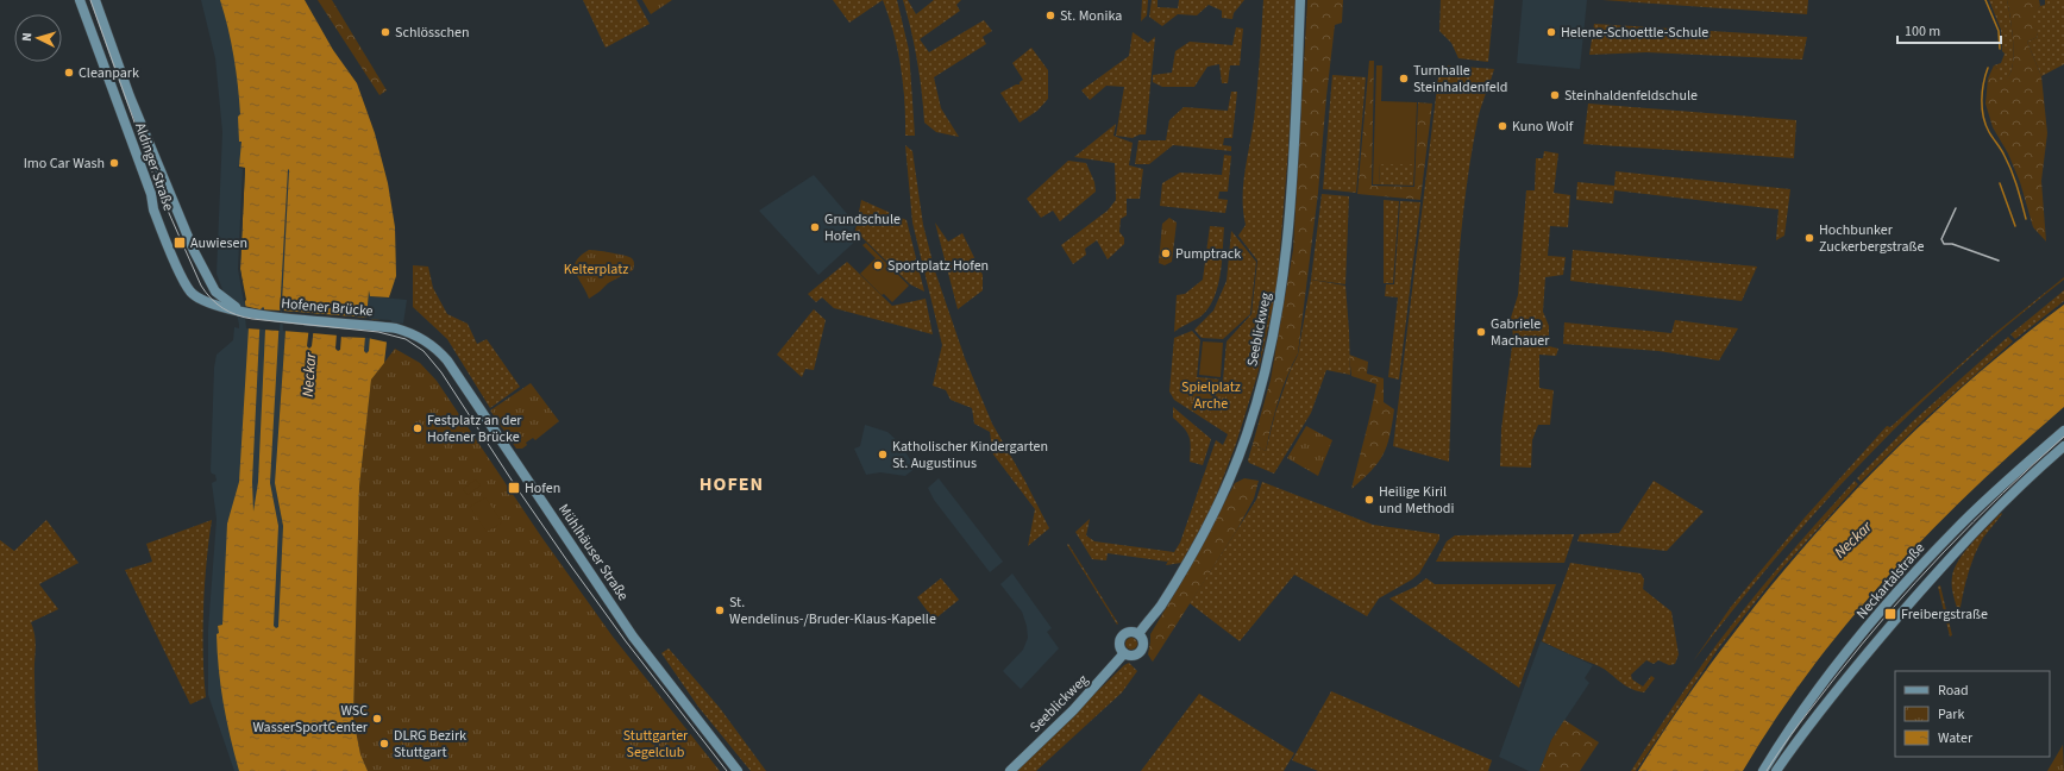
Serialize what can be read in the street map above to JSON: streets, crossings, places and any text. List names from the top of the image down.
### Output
{
  "streets": {
    "main road": [
      "Aldinger Straße",
      "Hofener Brücke",
      "Seeblickweg",
      "Mühlhäuser Straße",
      "Neckartalstraße"
    ]
  },
  "crossings": [
    ["Aldinger Straße", "Hofener Brücke"],
    ["Hofener Brücke", "Mühlhäuser Straße"]
  ],
  "districts": ["HOFEN"],
  "water": ["Neckar"],
  "parks": ["Kelterplatz", "Spielplatz Arche", "Stuttgarter Segelclub"],
  "places": {
    "other": [
      "St. Monika",
      "Schlösschen",
      "Helene-Schoettle-Schule",
      "Cleanpark",
      "Turnhalle Steinhaldenfeld",
      "Steinhaldenfeldschule",
      "Kuno Wolf",
      "Imo Car Wash",
      "Grundschule Hofen",
      "Hochbunker Zuckerbergstraße",
      "Pumptrack",
      "Sportplatz Hofen",
      "Gabriele Machauer",
      "Festplatz an der Hofener Brücke",
      "Katholischer Kindergarten St. Augustinus",
      "Heilige Kiril und Methodi",
      "St. Wendelinus-/Bruder-Klaus-Kapelle",
      "WSC WasserSportCenter",
      "DLRG Bezirk Stuttgart"
    ],
    "transit": ["Auwiesen", "Hofen", "Freibergstraße"]
  },
  "legend": ["Road", "Park", "Water"],
  "scale_bar": "100 m",
  "north": "left"
}
